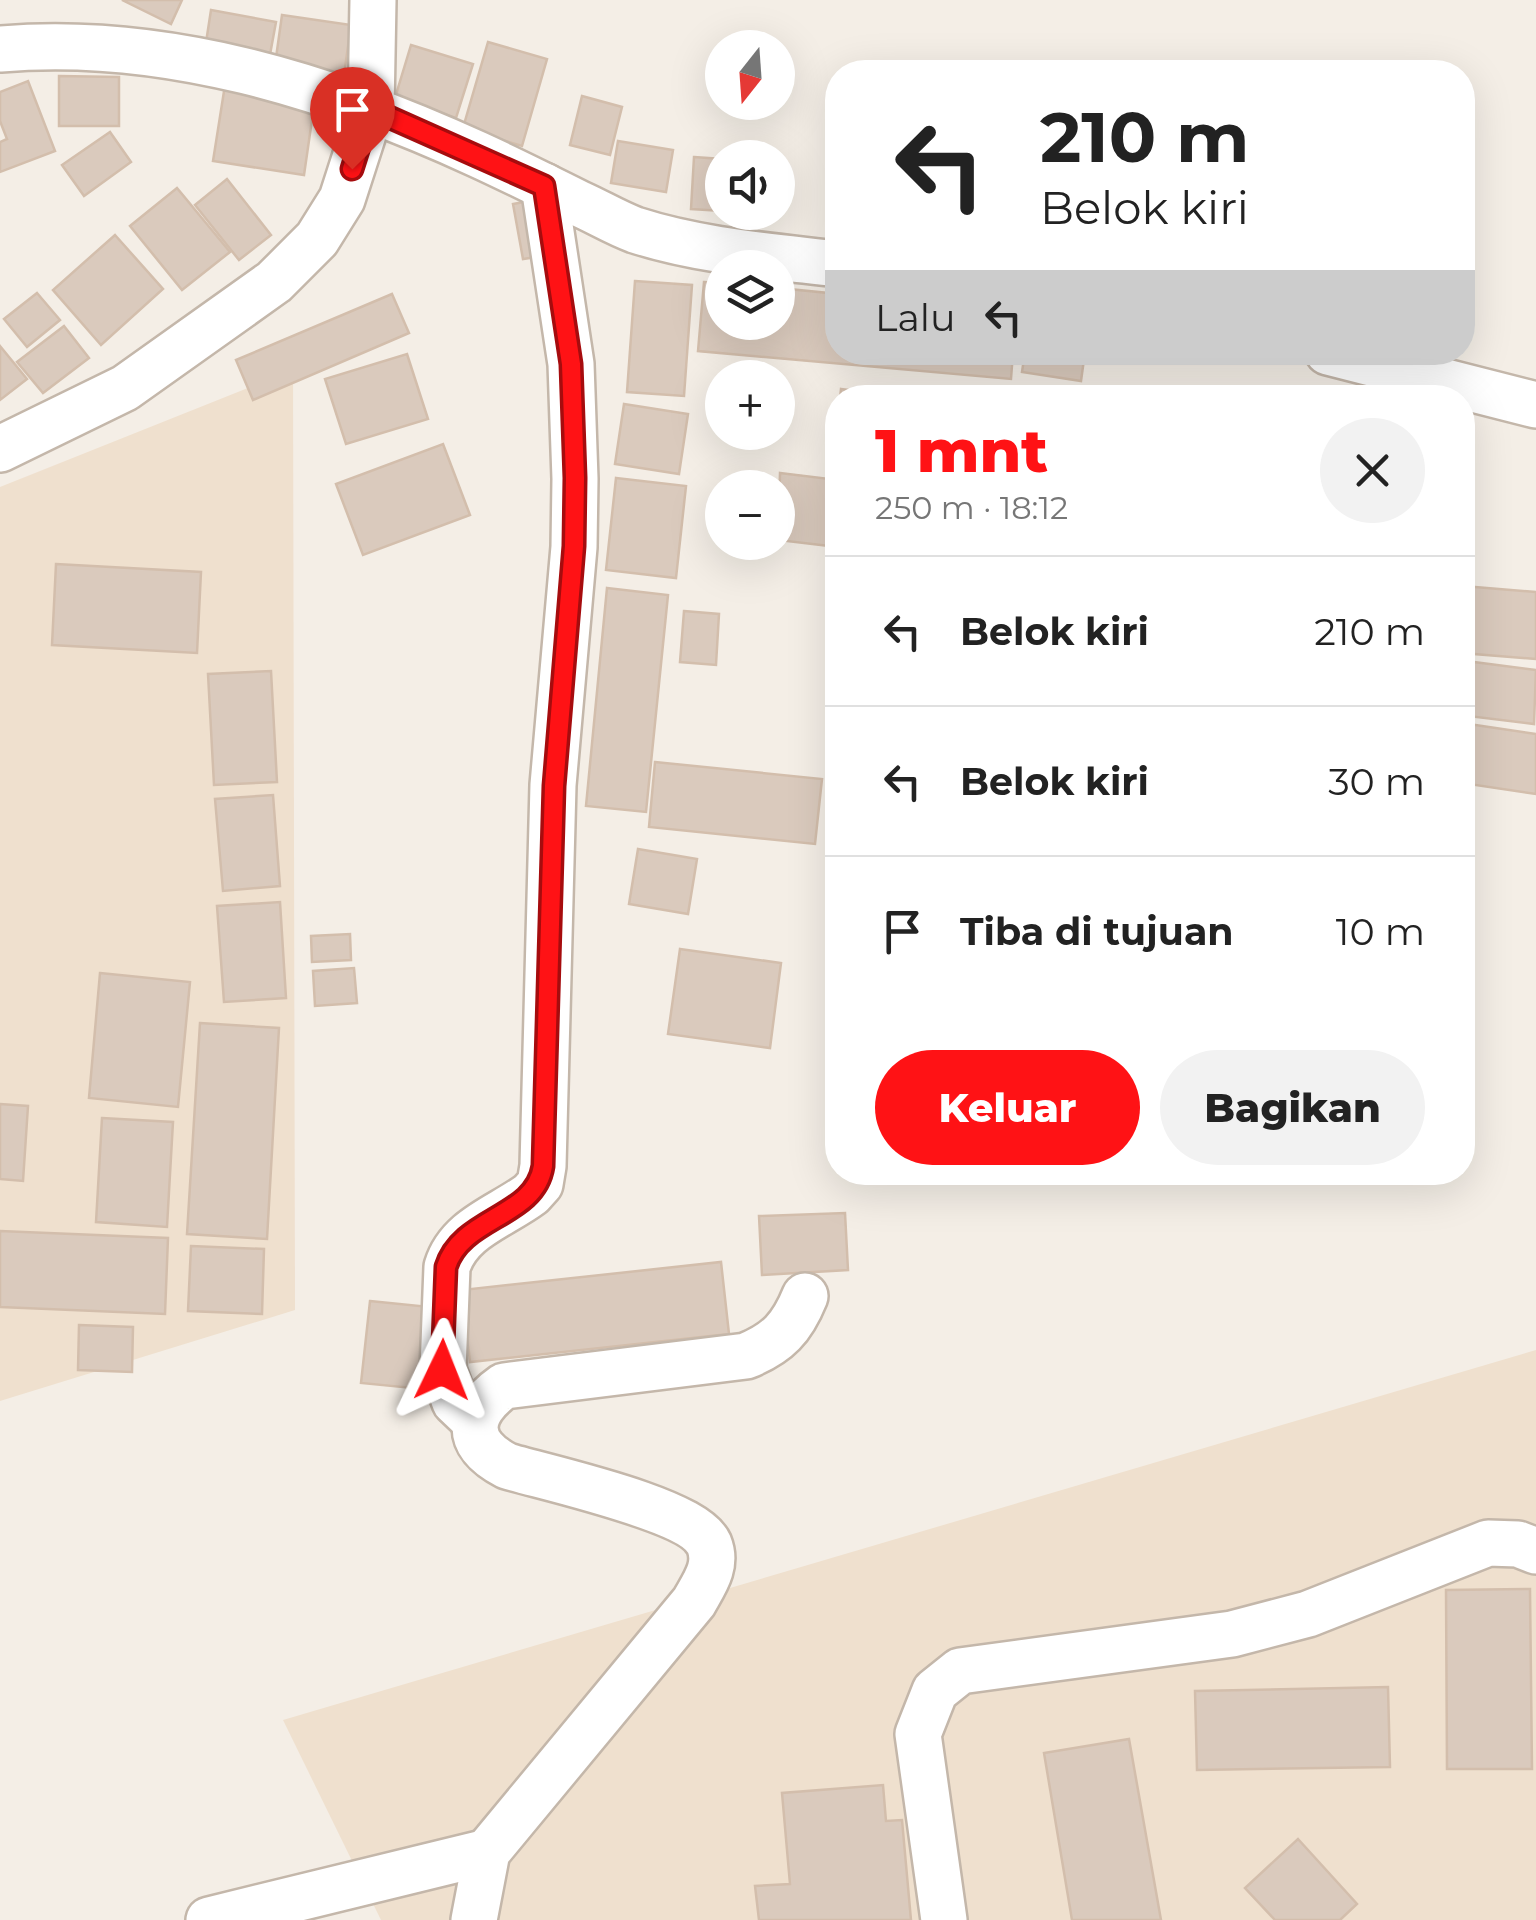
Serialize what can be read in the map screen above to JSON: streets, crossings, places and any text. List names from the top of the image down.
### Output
{
  "north": "bottom",
  "page": {
    "map_buttons": ["+", "−"],
    "turn": ["210 m", "Belok kiri"],
    "then": "Lalu",
    "heading": ["1 mnt", "250 m · 18:12"],
    "list": [
      {
        "name": "Belok kiri",
        "value": "210 m"
      },
      {
        "name": "Belok kiri",
        "value": "30 m"
      },
      {
        "name": "Tiba di tujuan",
        "value": "10 m"
      }
    ],
    "buttons": ["Keluar", "Bagikan"]
  }
}
